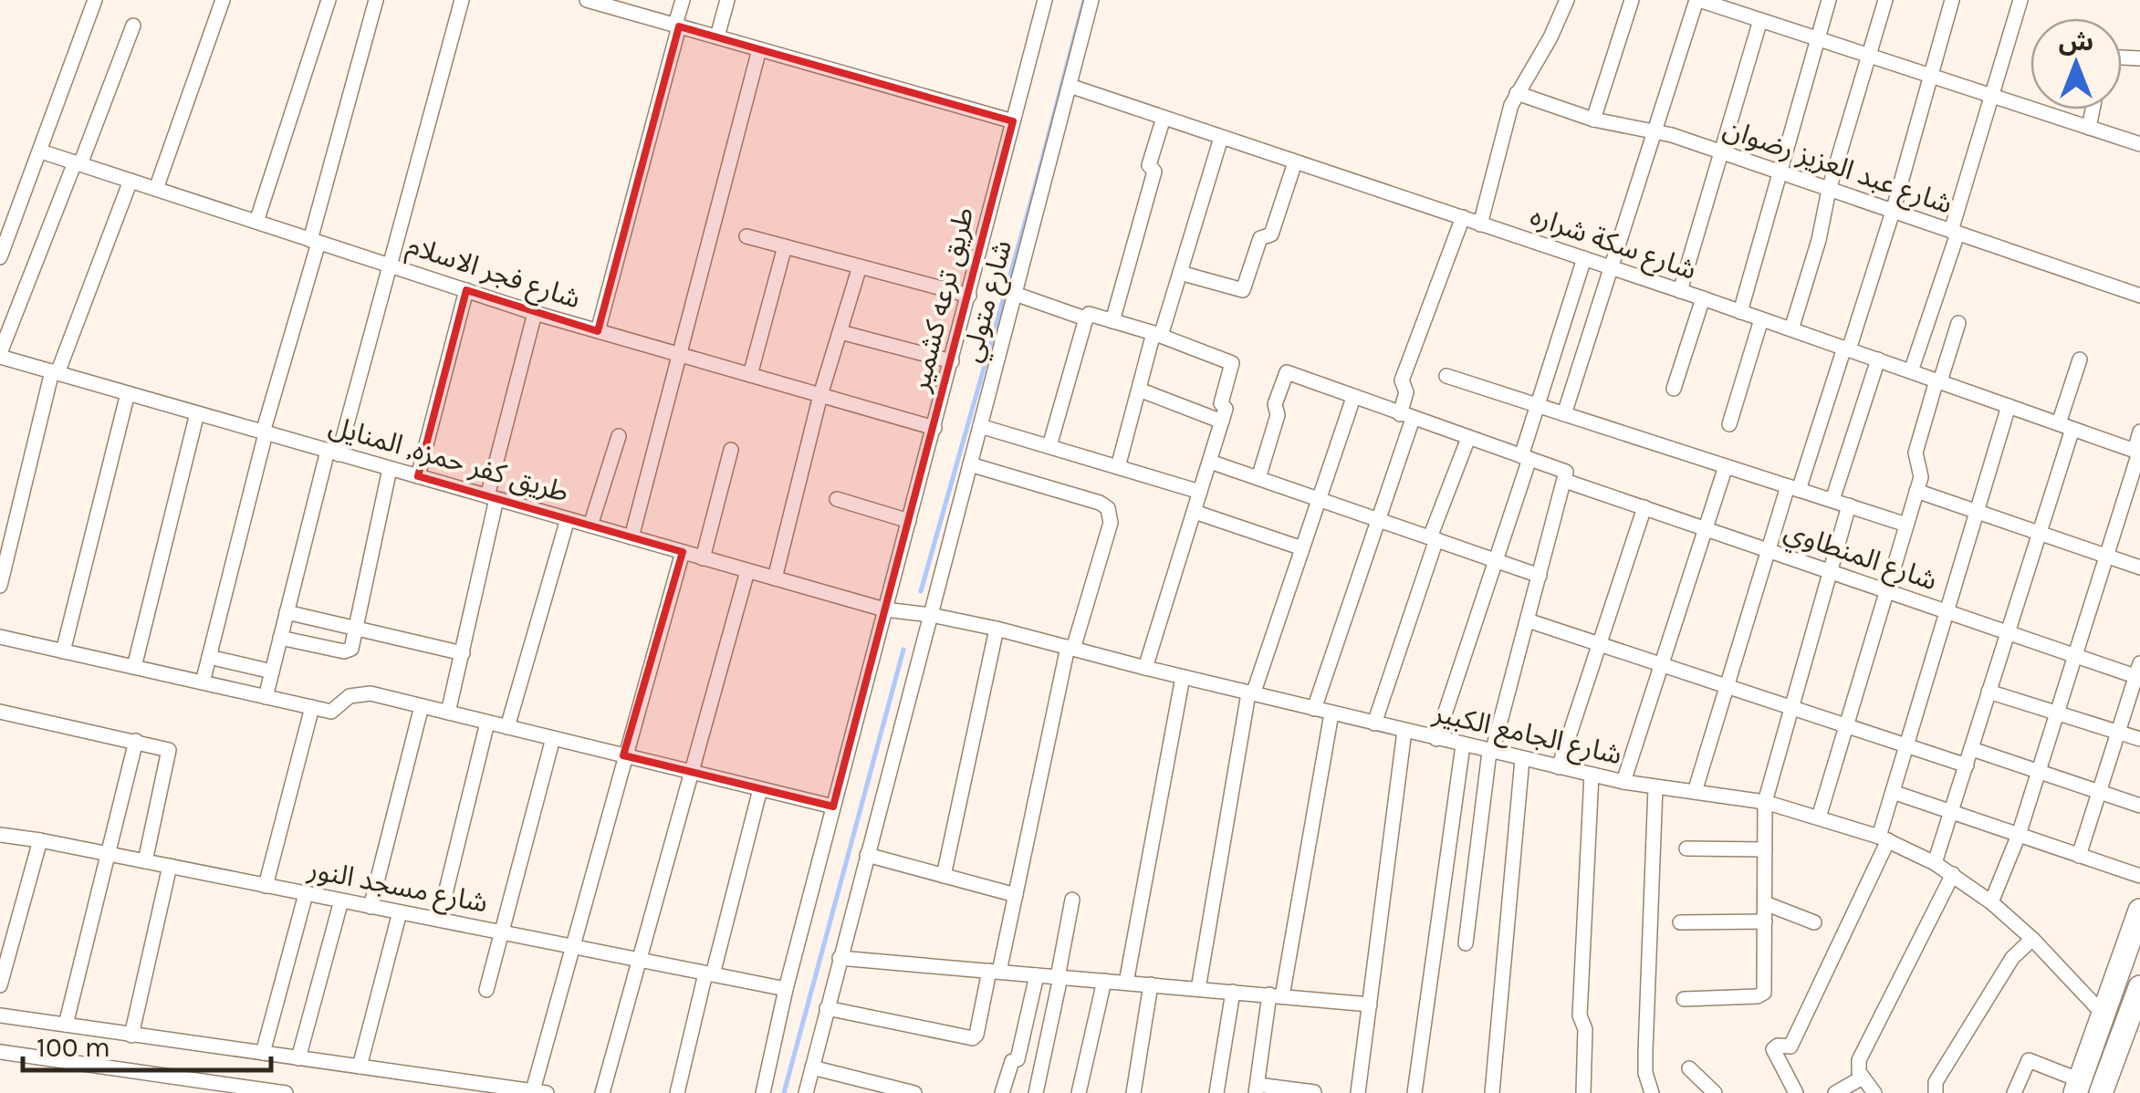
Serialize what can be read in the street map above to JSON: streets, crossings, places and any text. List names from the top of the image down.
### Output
{
  "streets": {
    "street": [
      "شارع عبد العزيز رضوان",
      "شارع سكة شراره",
      "شارع فجر الاسلام",
      "طريق ترعه كشمير",
      "شارع متولي",
      "طريق كفر حمزه, المنايل",
      "شارع المنطاوي",
      "شارع الجامع الكبير",
      "شارع مسجد النور"
    ]
  },
  "crossings": [
    ["شارع سكة شراره", "شارع متولي"],
    ["شارع فجر الاسلام", "طريق ترعه كشمير"],
    ["طريق ترعه كشمير", "طريق كفر حمزه, المنايل"],
    ["طريق ترعه كشمير", "شارع الجامع الكبير"],
    ["طريق ترعه كشمير", "شارع مسجد النور"],
    ["شارع متولي", "شارع الجامع الكبير"],
    ["طريق كفر حمزه, المنايل", "شارع الجامع الكبير"]
  ],
  "scale_bar": "100 m",
  "north": "top"
}
